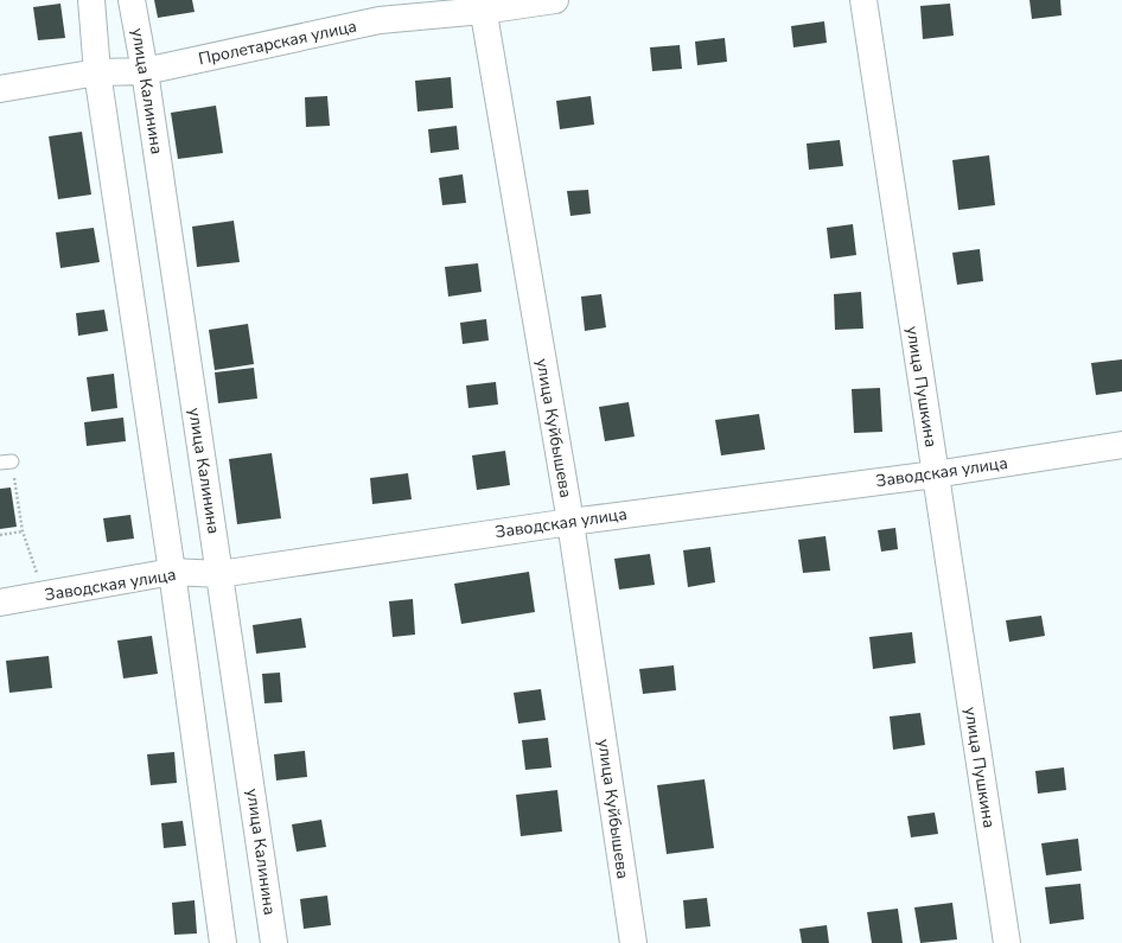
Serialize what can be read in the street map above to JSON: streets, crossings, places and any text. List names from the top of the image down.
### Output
{
  "streets": {
    "street": [
      "Пролетарская улица",
      "улица Калинина",
      "улица Пушкина",
      "улица Куйбышева",
      "Заводская улица"
    ]
  },
  "crossings": [
    ["Пролетарская улица", "улица Калинина"],
    ["Пролетарская улица", "улица Куйбышева"],
    ["улица Калинина", "Заводская улица"],
    ["улица Пушкина", "Заводская улица"],
    ["улица Куйбышева", "Заводская улица"]
  ]
}
